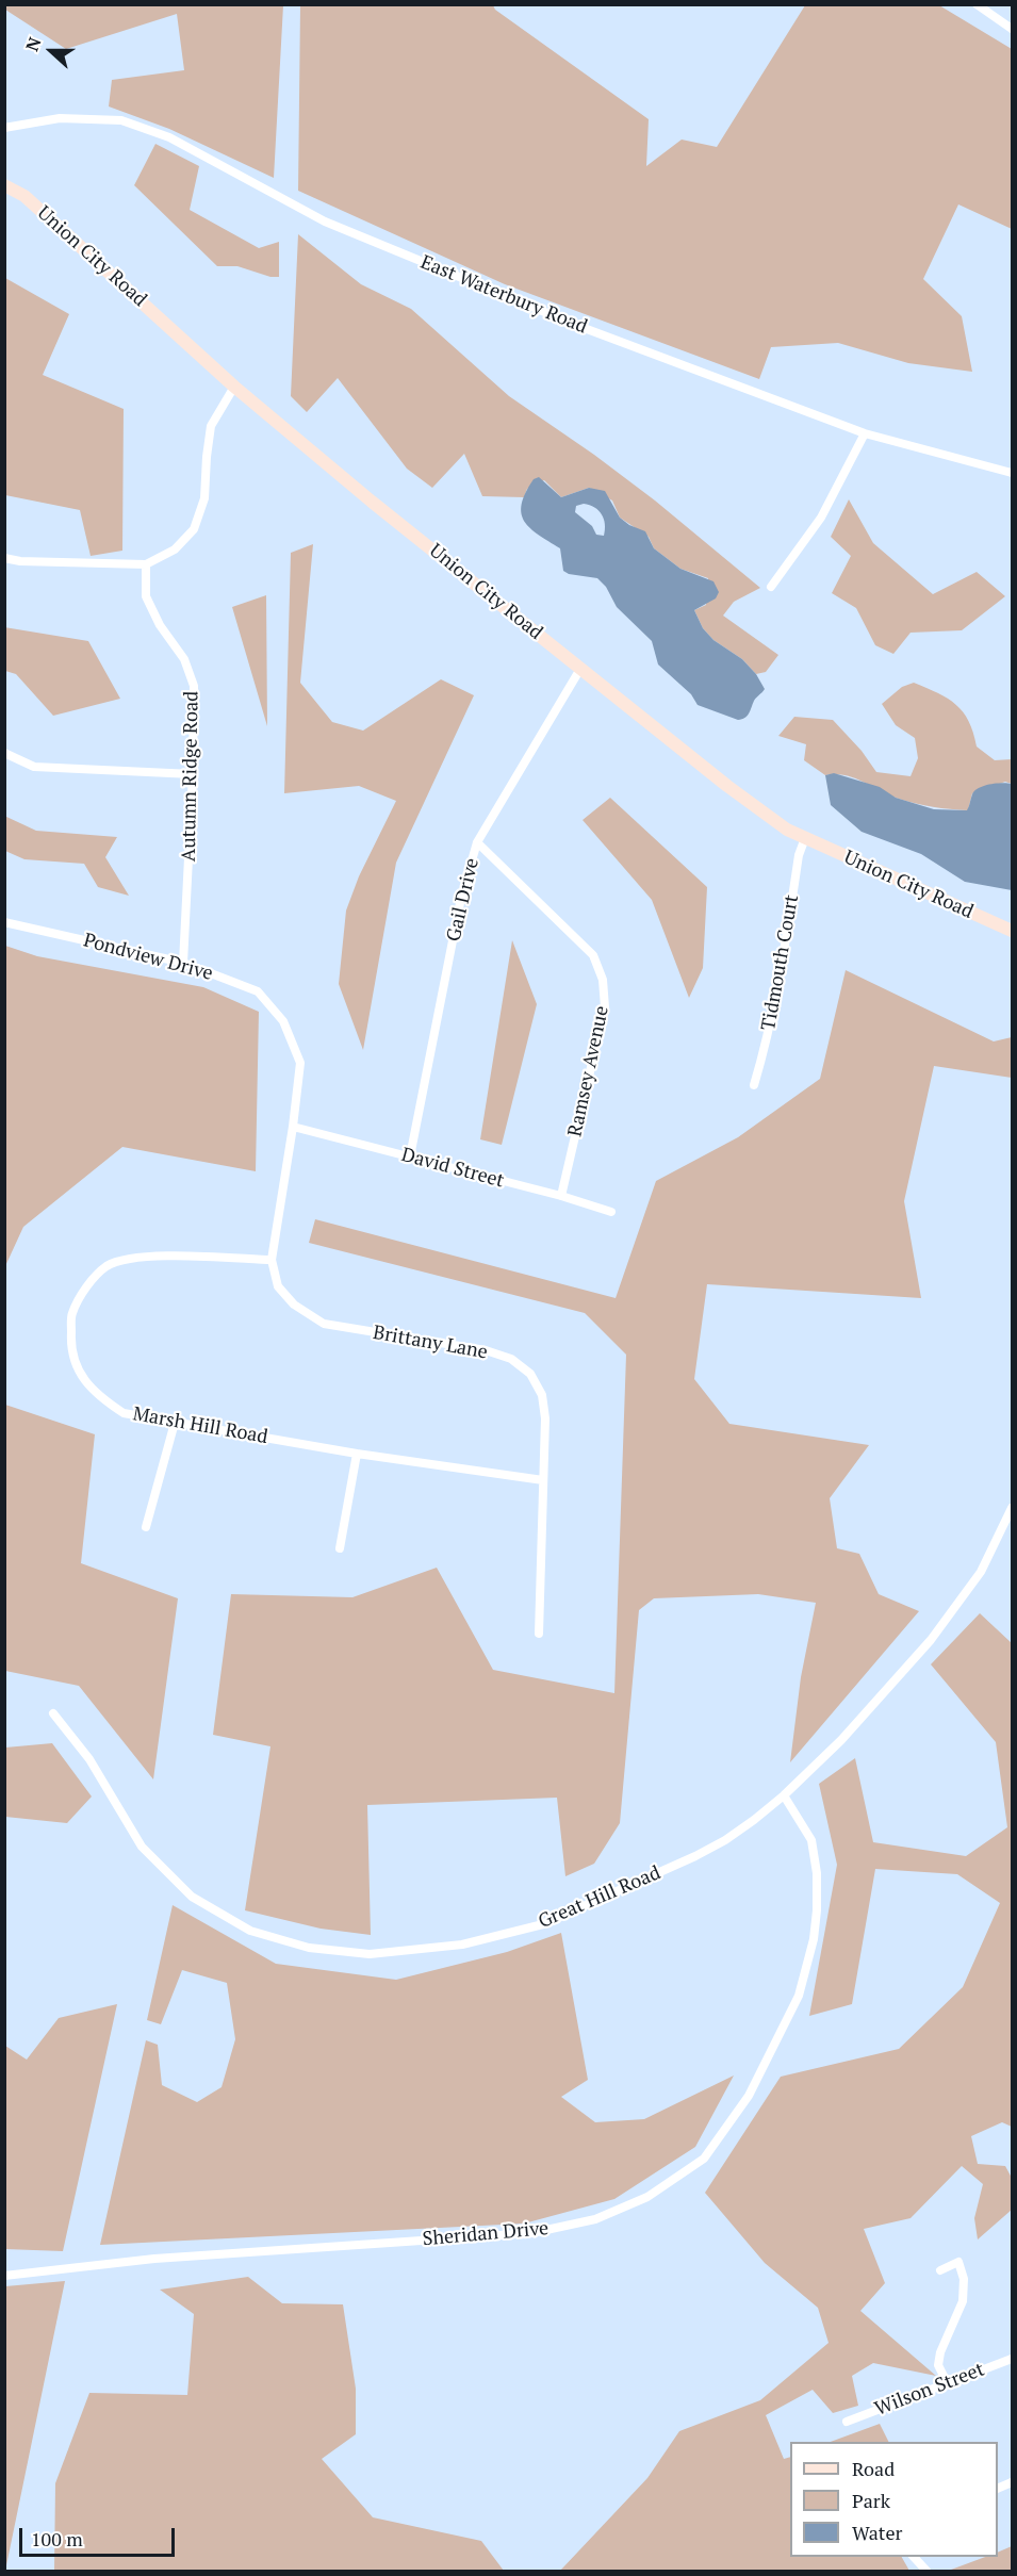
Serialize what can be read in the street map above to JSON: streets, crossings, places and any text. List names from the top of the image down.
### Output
{
  "streets": {
    "main road": ["Union City Road"],
    "street": [
      "East Waterbury Road",
      "Autumn Ridge Road",
      "Gail Drive",
      "Pondview Drive",
      "Tidmouth Court",
      "Ramsey Avenue",
      "David Street",
      "Brittany Lane",
      "Marsh Hill Road",
      "Great Hill Road",
      "Sheridan Drive",
      "Wilson Street"
    ]
  },
  "crossings": [
    ["Union City Road", "Gail Drive"],
    ["Union City Road", "Tidmouth Court"],
    ["Autumn Ridge Road", "Pondview Drive"],
    ["Gail Drive", "Ramsey Avenue"],
    ["Gail Drive", "David Street"],
    ["Pondview Drive", "David Street"],
    ["Pondview Drive", "Brittany Lane"],
    ["Ramsey Avenue", "David Street"],
    ["David Street", "Brittany Lane"],
    ["Brittany Lane", "Marsh Hill Road"],
    ["Great Hill Road", "Sheridan Drive"]
  ],
  "legend": ["Road", "Park", "Water"],
  "scale_bar": "100 m",
  "north": "left"
}
